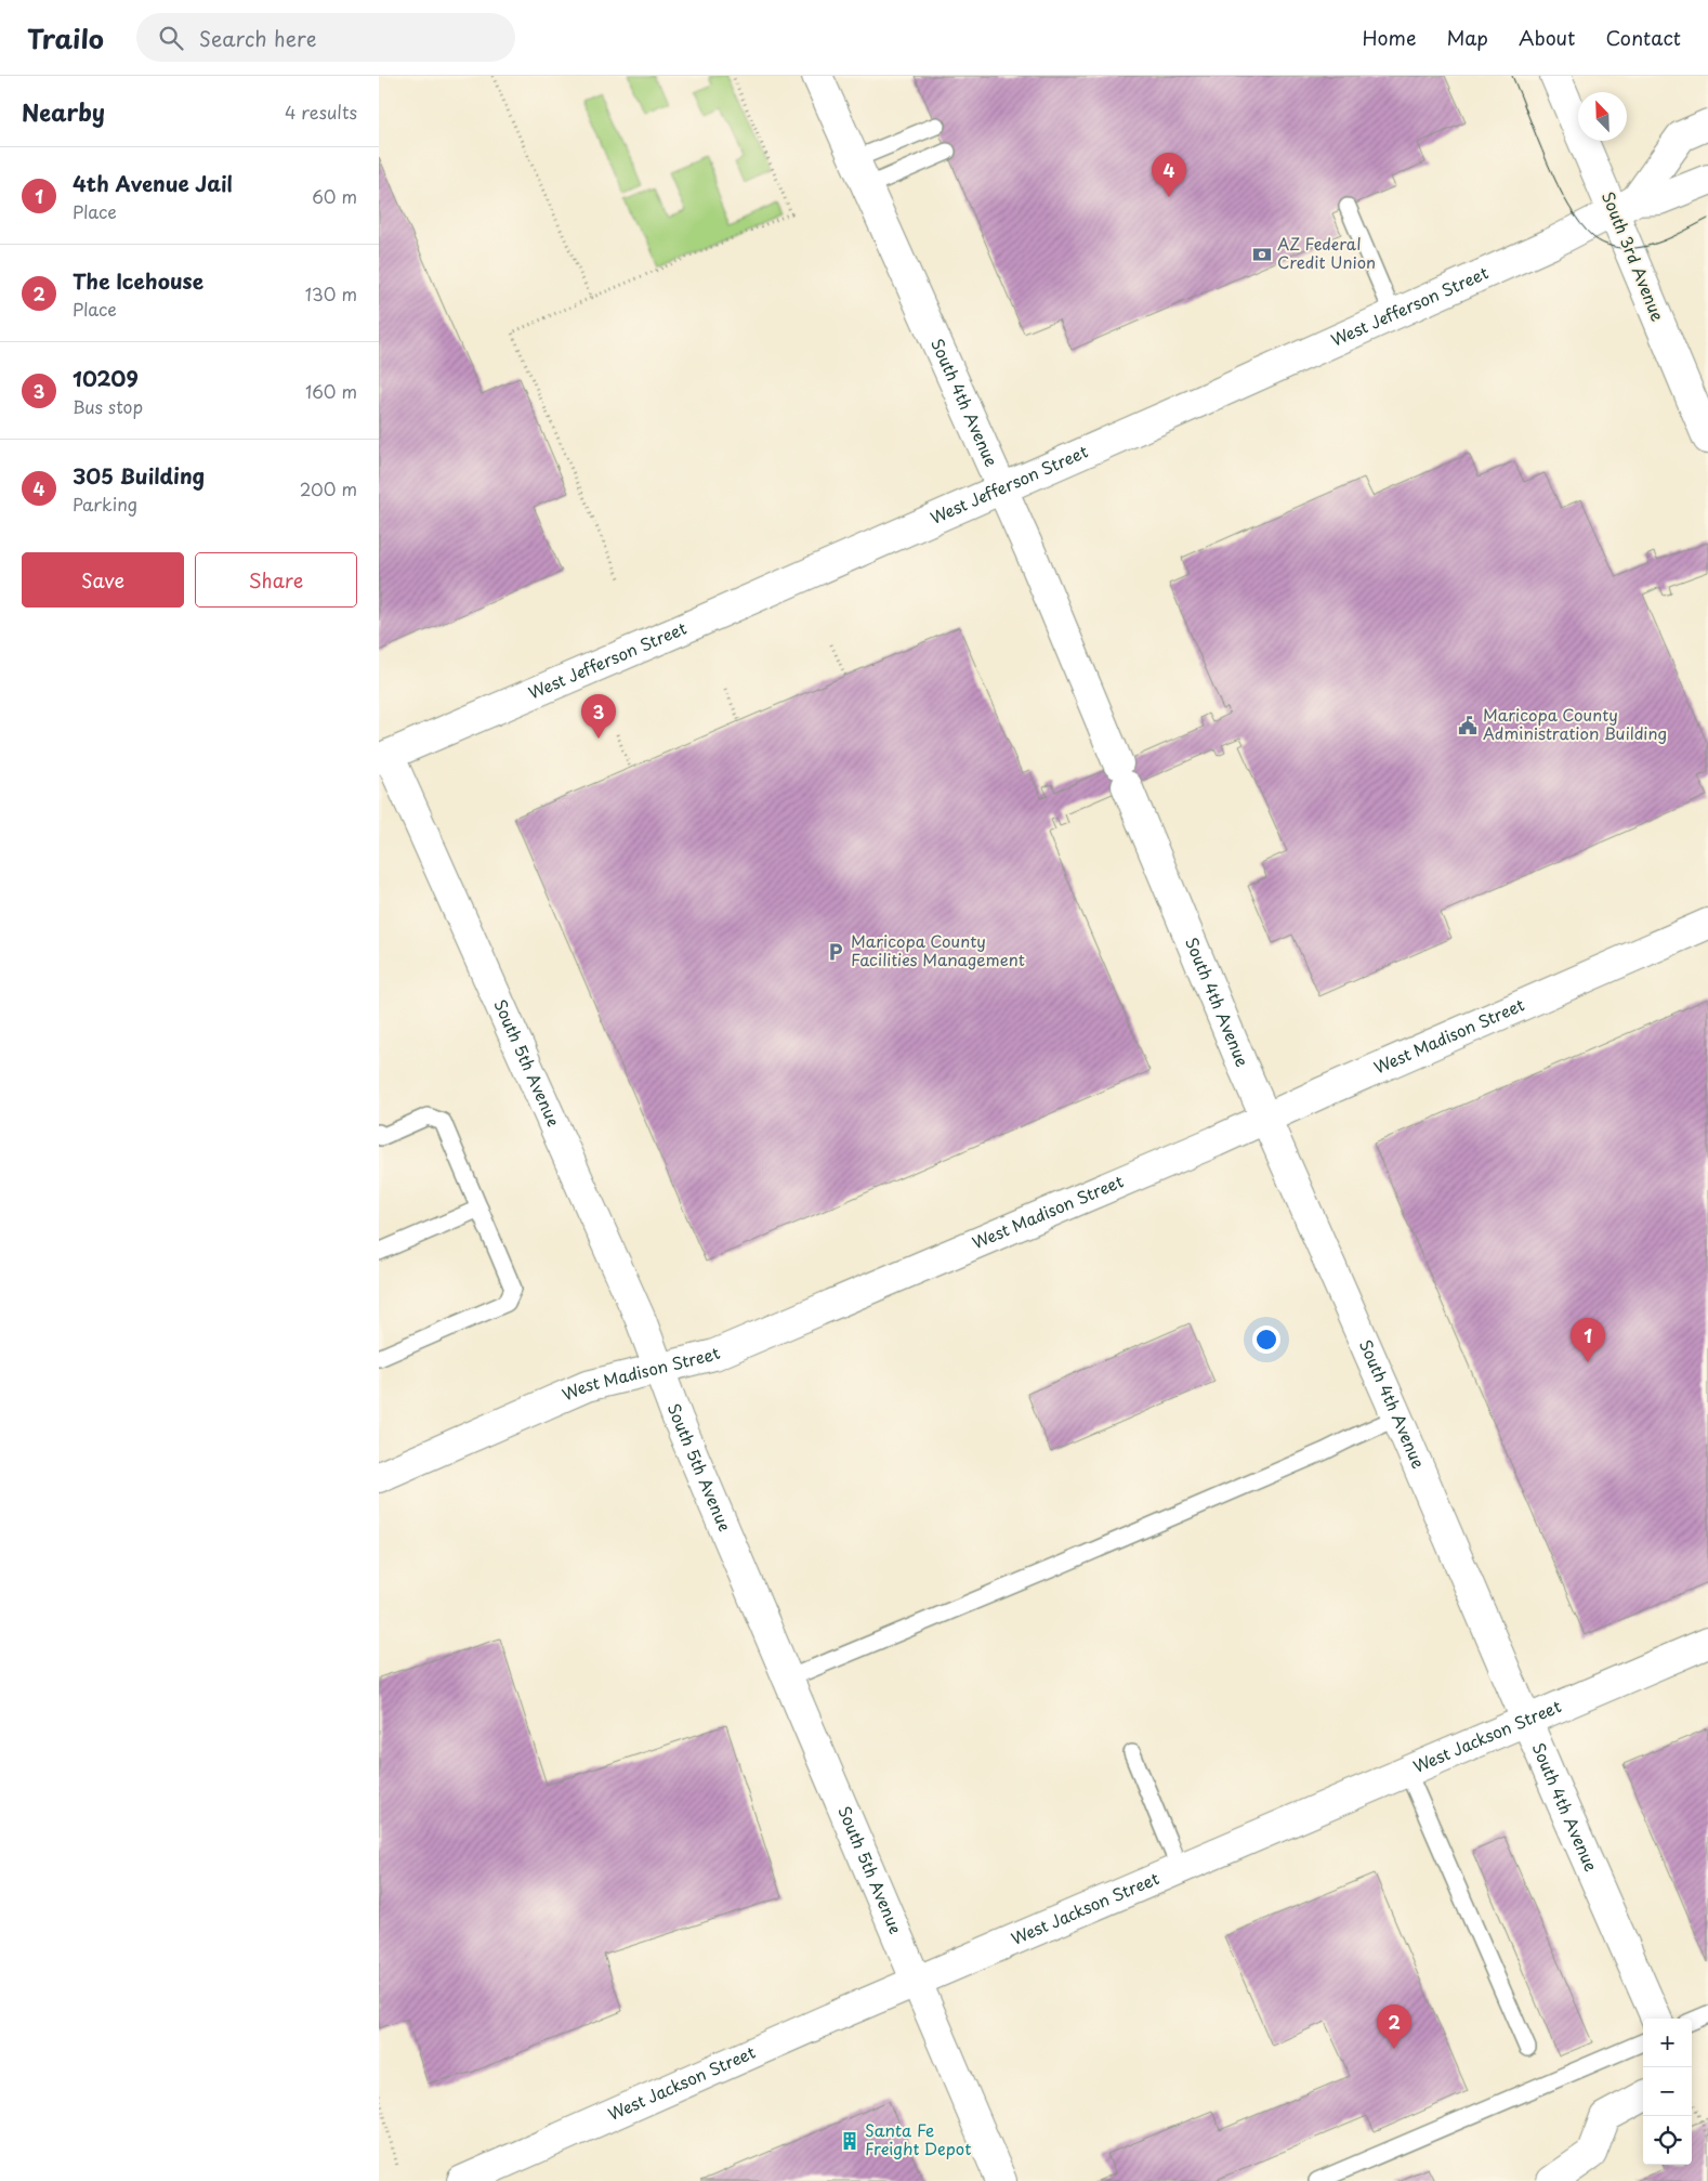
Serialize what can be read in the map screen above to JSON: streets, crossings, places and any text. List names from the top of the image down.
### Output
{
  "streets": {
    "street": [
      "South 3rd Avenue",
      "West Jefferson Street",
      "South 4th Avenue",
      "West Madison Street",
      "South 5th Avenue",
      "West Jackson Street"
    ]
  },
  "crossings": [
    ["South 3rd Avenue", "West Jefferson Street"],
    ["West Jefferson Street", "South 4th Avenue"],
    ["West Jefferson Street", "South 5th Avenue"],
    ["South 4th Avenue", "West Madison Street"],
    ["South 4th Avenue", "West Jackson Street"],
    ["West Madison Street", "South 5th Avenue"],
    ["South 5th Avenue", "West Jackson Street"]
  ],
  "places": {
    "bank": ["AZ Federal Credit Union"],
    "public building": ["Maricopa County Administration Building"],
    "parking": ["Maricopa County Facilities Management"],
    "building": ["Santa Fe Freight Depot"]
  },
  "north": "top left",
  "page": {
    "header": "Trailo",
    "search": "Search here",
    "nav": [
      "Home",
      "Map",
      "About",
      "Contact"
    ],
    "heading": ["Nearby", "4 results"],
    "list": [
      {
        "mark": "1",
        "name": "4th Avenue Jail",
        "note": "Place",
        "value": "60 m"
      },
      {
        "mark": "2",
        "name": "The Icehouse",
        "note": "Place",
        "value": "130 m"
      },
      {
        "mark": "3",
        "name": "10209",
        "note": "Bus stop",
        "value": "160 m"
      },
      {
        "mark": "4",
        "name": "305 Building",
        "note": "Parking",
        "value": "200 m"
      }
    ],
    "pins": [
      "4",
      "3",
      "1",
      "2"
    ],
    "buttons": ["Save", "Share"],
    "map_buttons": ["+", "−"]
  }
}
